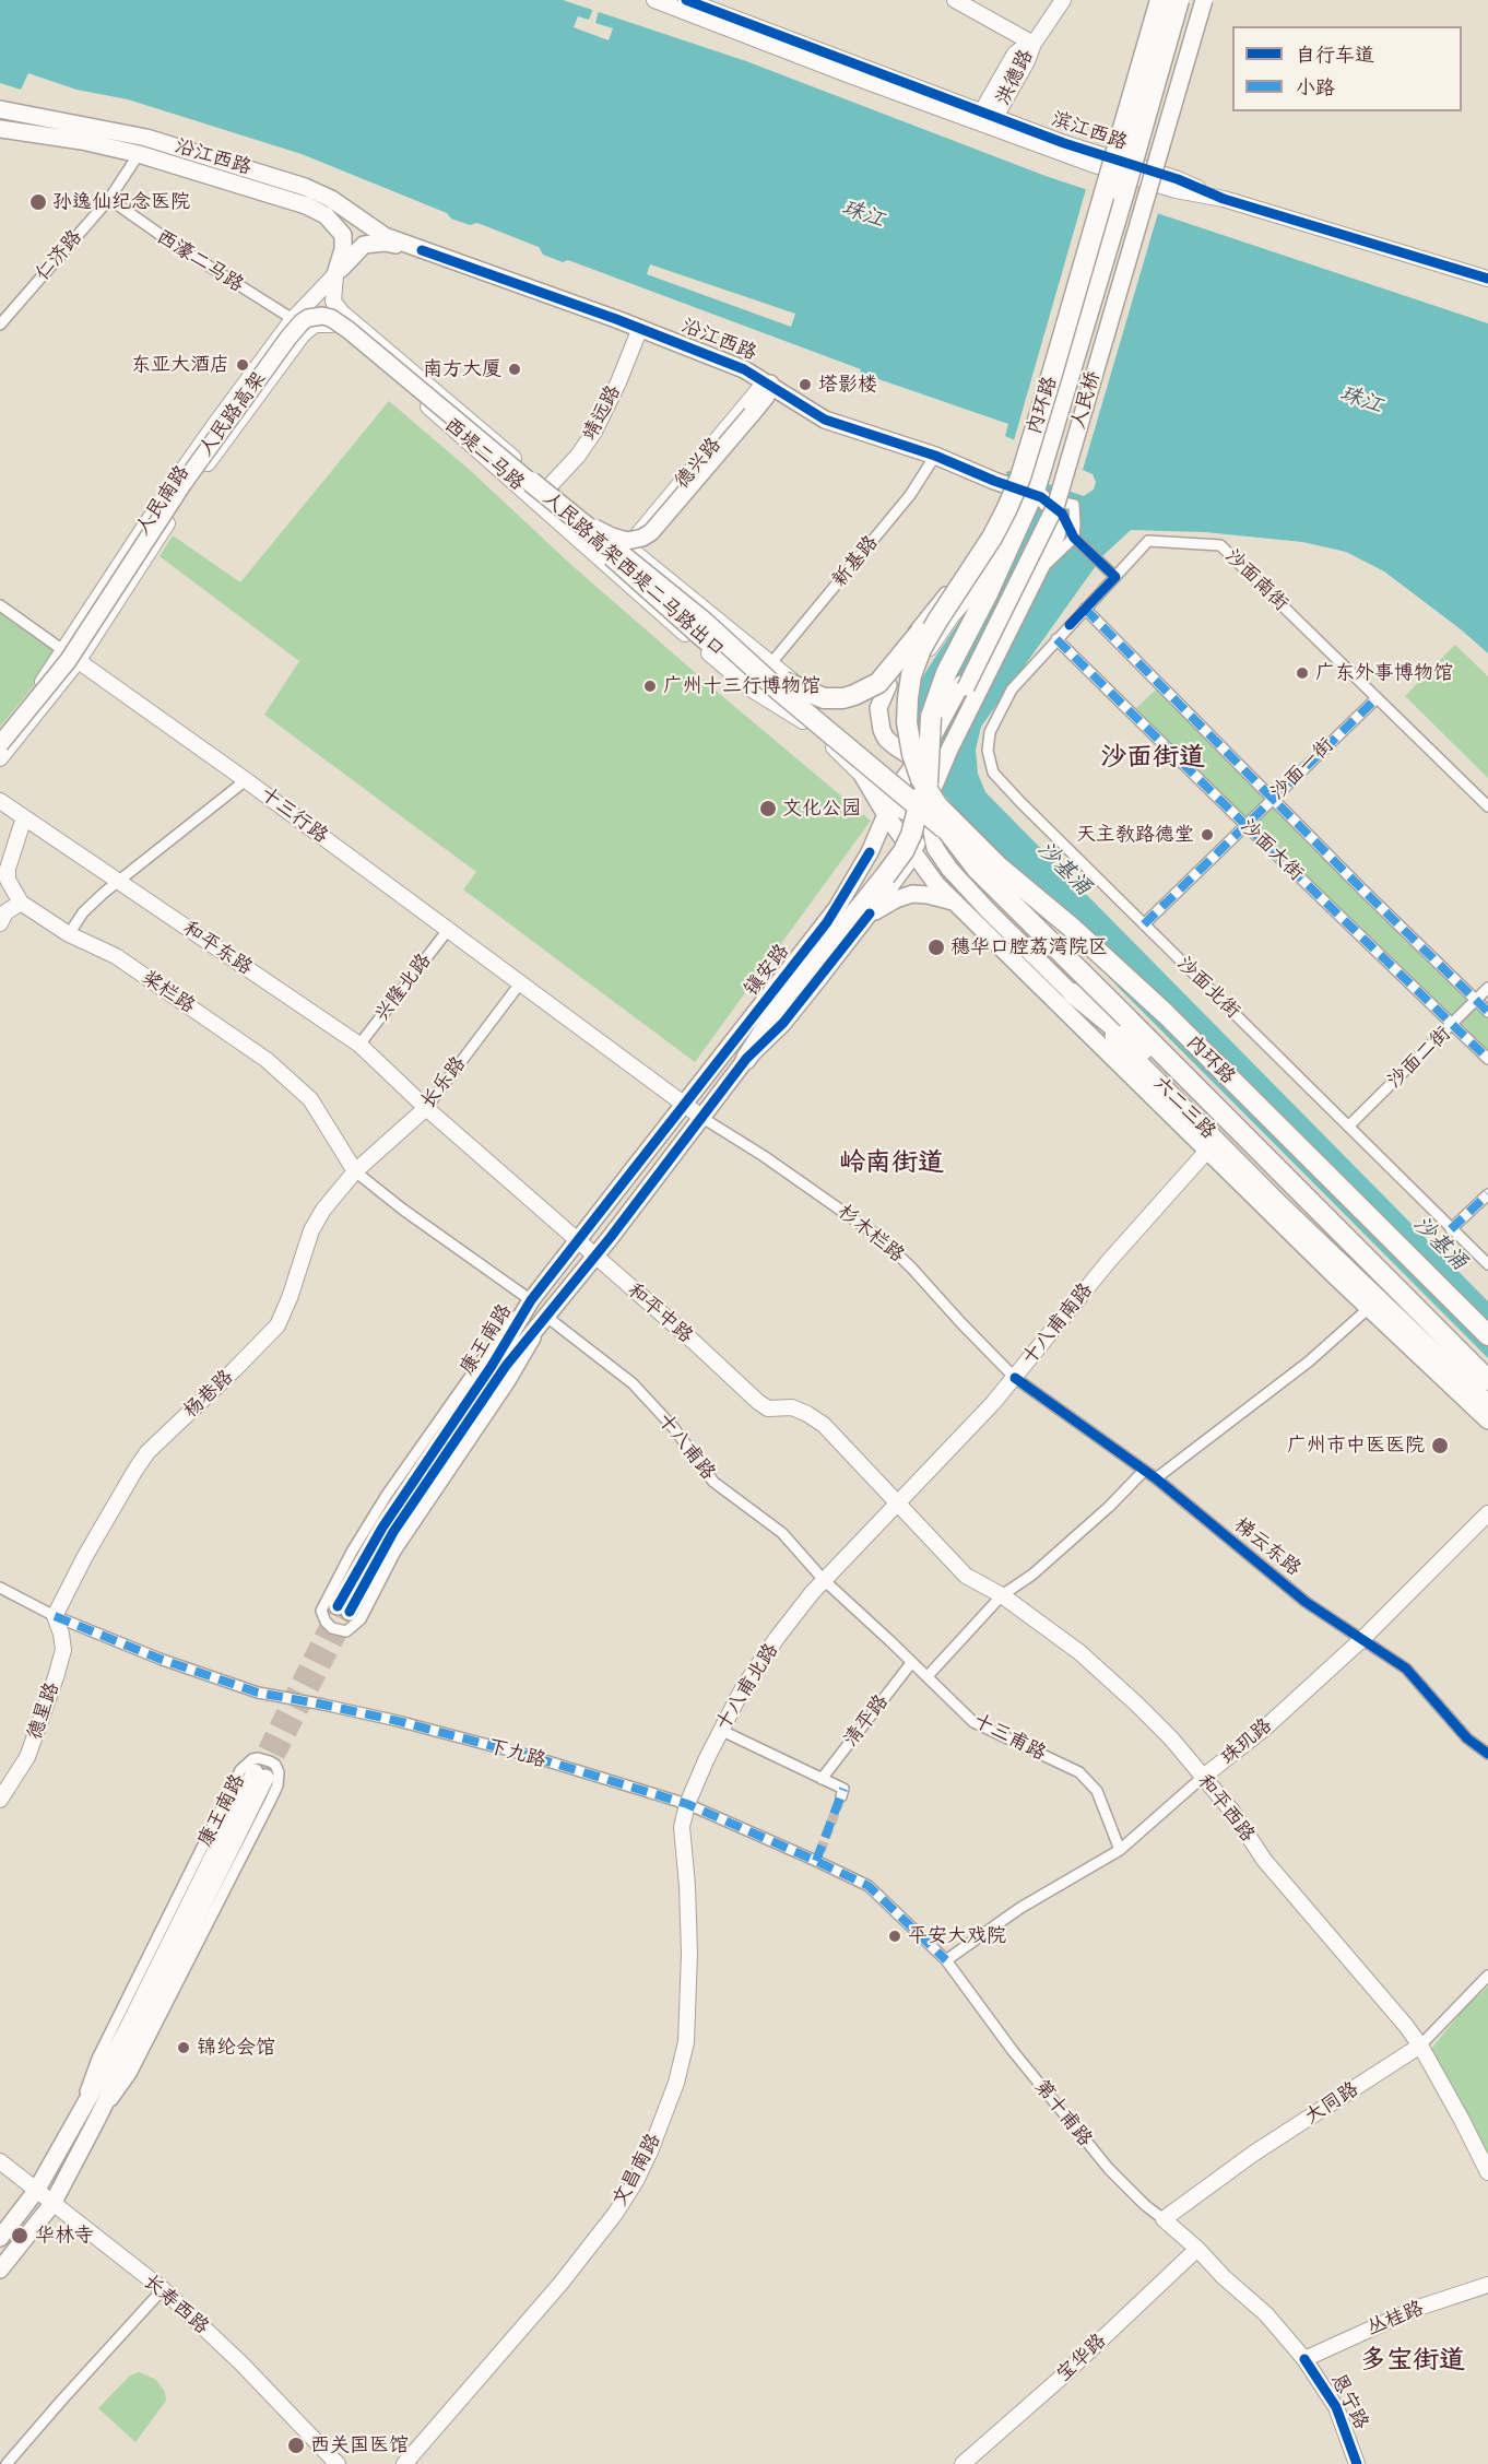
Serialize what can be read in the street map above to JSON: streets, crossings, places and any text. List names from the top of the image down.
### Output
{
  "streets": {
    "highway": ["内环路"],
    "main road": [
      "沿江西路",
      "人民桥",
      "人民路高架",
      "人民路高架西堤二马路出口",
      "镇安路",
      "六二三路",
      "康王南路"
    ],
    "street": [
      "洪德路",
      "滨江西路",
      "仁济路",
      "西濠二马路",
      "靖远路",
      "西堤二马路",
      "德兴路",
      "人民南路",
      "新基路",
      "沙面南街",
      "沙面一街",
      "十三行路",
      "沙面大街",
      "和平东路",
      "兴隆北路",
      "沙面北街",
      "桨栏路",
      "沙面二街",
      "长乐路",
      "杉木栏路",
      "和平中路",
      "十八甫南路",
      "杨巷路",
      "十八甫路",
      "梯云东路",
      "十八甫北路",
      "德星路",
      "清平路",
      "十三甫路",
      "珠玑路",
      "下九路",
      "和平西路",
      "大同路",
      "第十甫路",
      "文昌南路",
      "长寿西路",
      "丛桂路",
      "宝华路",
      "恩宁路"
    ]
  },
  "crossings": [
    ["洪德路", "滨江西路"],
    ["沿江西路", "仁济路"],
    ["沿江西路", "内环路"],
    ["沿江西路", "靖远路"],
    ["沿江西路", "德兴路"],
    ["沿江西路", "人民南路"],
    ["沿江西路", "新基路"],
    ["仁济路", "西濠二马路"],
    ["西濠二马路", "人民南路"],
    ["人民桥", "镇安路"],
    ["人民桥", "六二三路"],
    ["靖远路", "人民路高架"],
    ["靖远路", "西堤二马路"],
    ["靖远路", "人民路高架西堤二马路出口"],
    ["人民路高架", "西堤二马路"],
    ["人民路高架", "人民路高架西堤二马路出口"],
    ["西堤二马路", "德兴路"],
    ["西堤二马路", "人民南路"],
    ["西堤二马路", "新基路"],
    ["西堤二马路", "人民路高架西堤二马路出口"],
    ["西堤二马路", "六二三路"],
    ["人民南路", "十三行路"],
    ["沙面南街", "沙面一街"],
    ["沙面南街", "沙面大街"],
    ["沙面南街", "沙面北街"],
    ["沙面一街", "沙面大街"],
    ["沙面一街", "沙面北街"],
    ["十三行路", "兴隆北路"],
    ["十三行路", "长乐路"],
    ["沙面大街", "沙面二街"],
    ["和平东路", "兴隆北路"],
    ["和平东路", "长乐路"],
    ["和平东路", "和平中路"],
    ["镇安路", "六二三路"],
    ["镇安路", "康王南路"],
    ["沙面北街", "沙面二街"],
    ["桨栏路", "长乐路"],
    ["桨栏路", "杨巷路"],
    ["长乐路", "和平中路"],
    ["长乐路", "杨巷路"],
    ["六二三路", "十八甫南路"],
    ["杉木栏路", "十八甫南路"],
    ["杉木栏路", "康王南路"],
    ["杉木栏路", "梯云东路"],
    ["和平中路", "十八甫南路"],
    ["和平中路", "康王南路"],
    ["和平中路", "和平西路"],
    ["十八甫南路", "十八甫路"],
    ["十八甫南路", "梯云东路"],
    ["十八甫南路", "十八甫北路"],
    ["十八甫南路", "十三甫路"],
    ["十八甫南路", "和平西路"],
    ["康王南路", "十八甫路"],
    ["康王南路", "长寿西路"],
    ["杨巷路", "德星路"],
    ["杨巷路", "下九路"],
    ["十八甫路", "十八甫北路"],
    ["十八甫路", "十三甫路"],
    ["梯云东路", "珠玑路"],
    ["十八甫北路", "十三甫路"],
    ["十八甫北路", "下九路"],
    ["十八甫北路", "文昌南路"],
    ["德星路", "下九路"],
    ["清平路", "十三甫路"],
    ["十三甫路", "珠玑路"],
    ["珠玑路", "下九路"],
    ["珠玑路", "和平西路"],
    ["珠玑路", "第十甫路"],
    ["下九路", "第十甫路"],
    ["下九路", "文昌南路"],
    ["和平西路", "大同路"],
    ["大同路", "第十甫路"],
    ["第十甫路", "宝华路"],
    ["第十甫路", "恩宁路"],
    ["丛桂路", "恩宁路"],
    ["宝华路", "恩宁路"]
  ],
  "districts": ["沙面街道", "岭南街道", "多宝街道"],
  "water": ["珠江", "沙基涌"],
  "places": [
    "孙逸仙纪念医院",
    "东亚大酒店",
    "南方大厦",
    "塔影楼",
    "广东外事博物馆",
    "广州十三行博物馆",
    "文化公园",
    "天主教路德堂",
    "穗华口腔荔湾院区",
    "广州市中医医院",
    "平安大戏院",
    "锦纶会馆",
    "华林寺",
    "西关国医馆"
  ],
  "legend": ["自行车道", "小路"]
}
